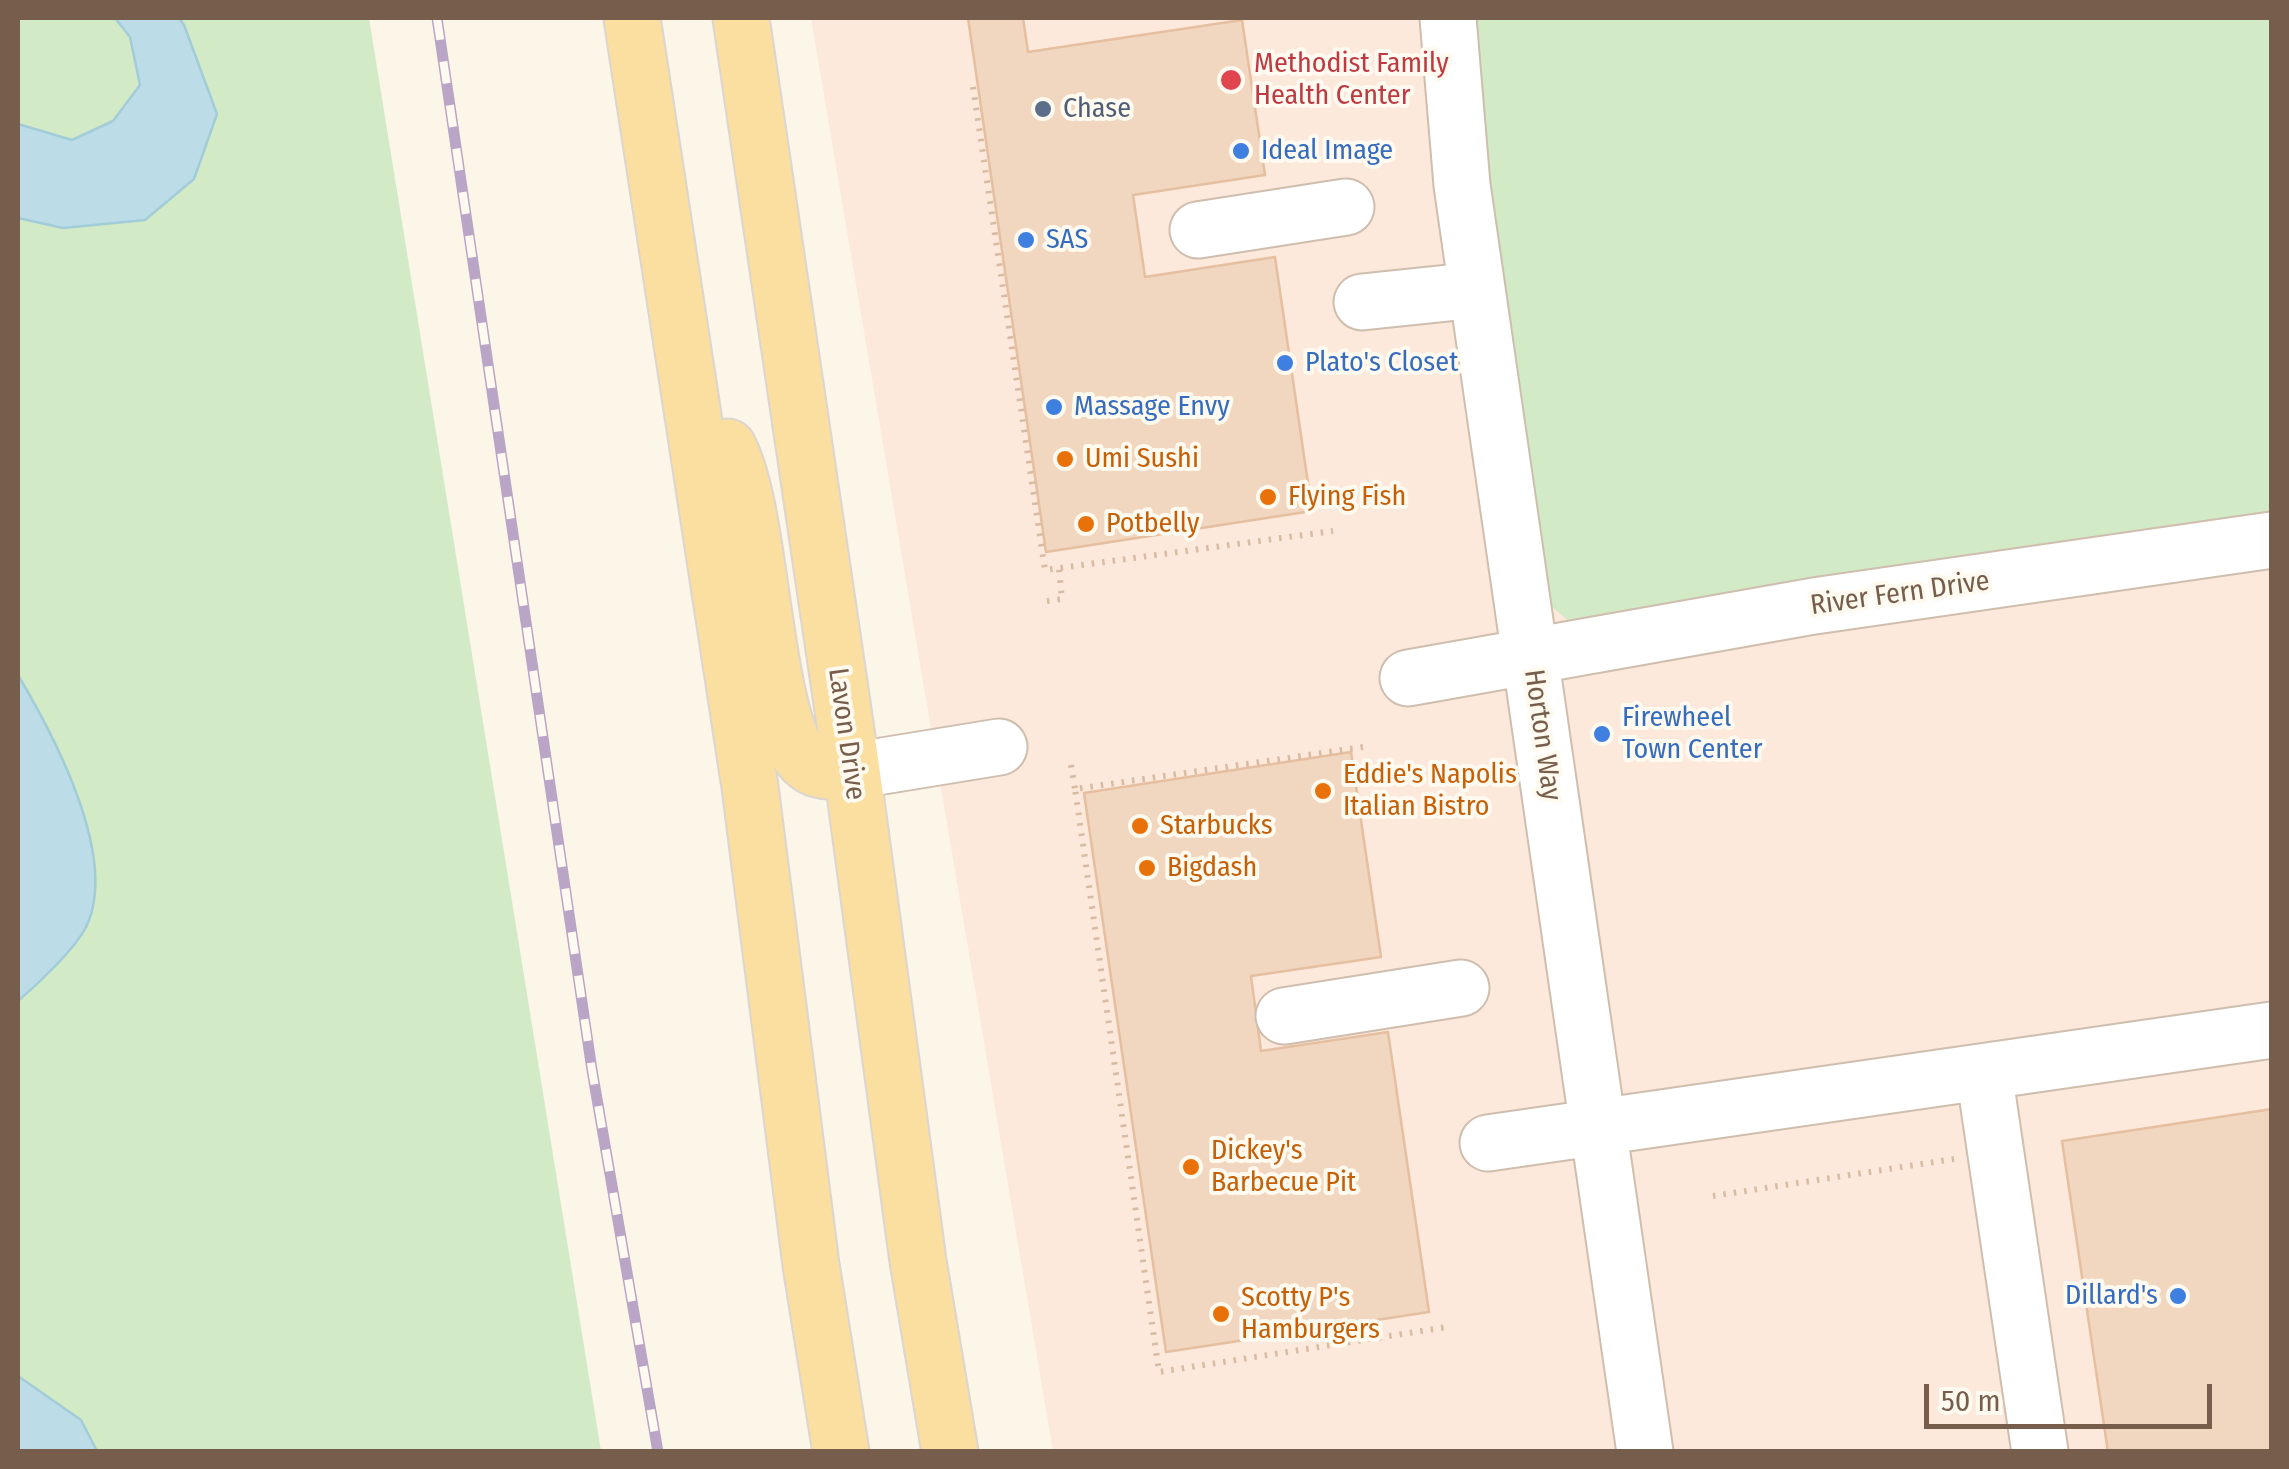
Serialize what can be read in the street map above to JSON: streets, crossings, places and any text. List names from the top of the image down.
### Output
{
  "streets": {
    "main road": ["Lavon Drive"],
    "street": ["River Fern Drive", "Horton Way"]
  },
  "crossings": [
    ["River Fern Drive", "Horton Way"]
  ],
  "places": [
    "Methodist Family Health Center",
    "Chase",
    "Ideal Image",
    "SAS",
    "Plato's Closet",
    "Massage Envy",
    "Umi Sushi",
    "Flying Fish",
    "Potbelly",
    "Firewheel Town Center",
    "Eddie's Napolis Italian Bistro",
    "Starbucks",
    "Bigdash",
    "Dickey's Barbecue Pit",
    "Dillard's",
    "Scotty P's Hamburgers"
  ],
  "scale_bar": "50 m"
}
